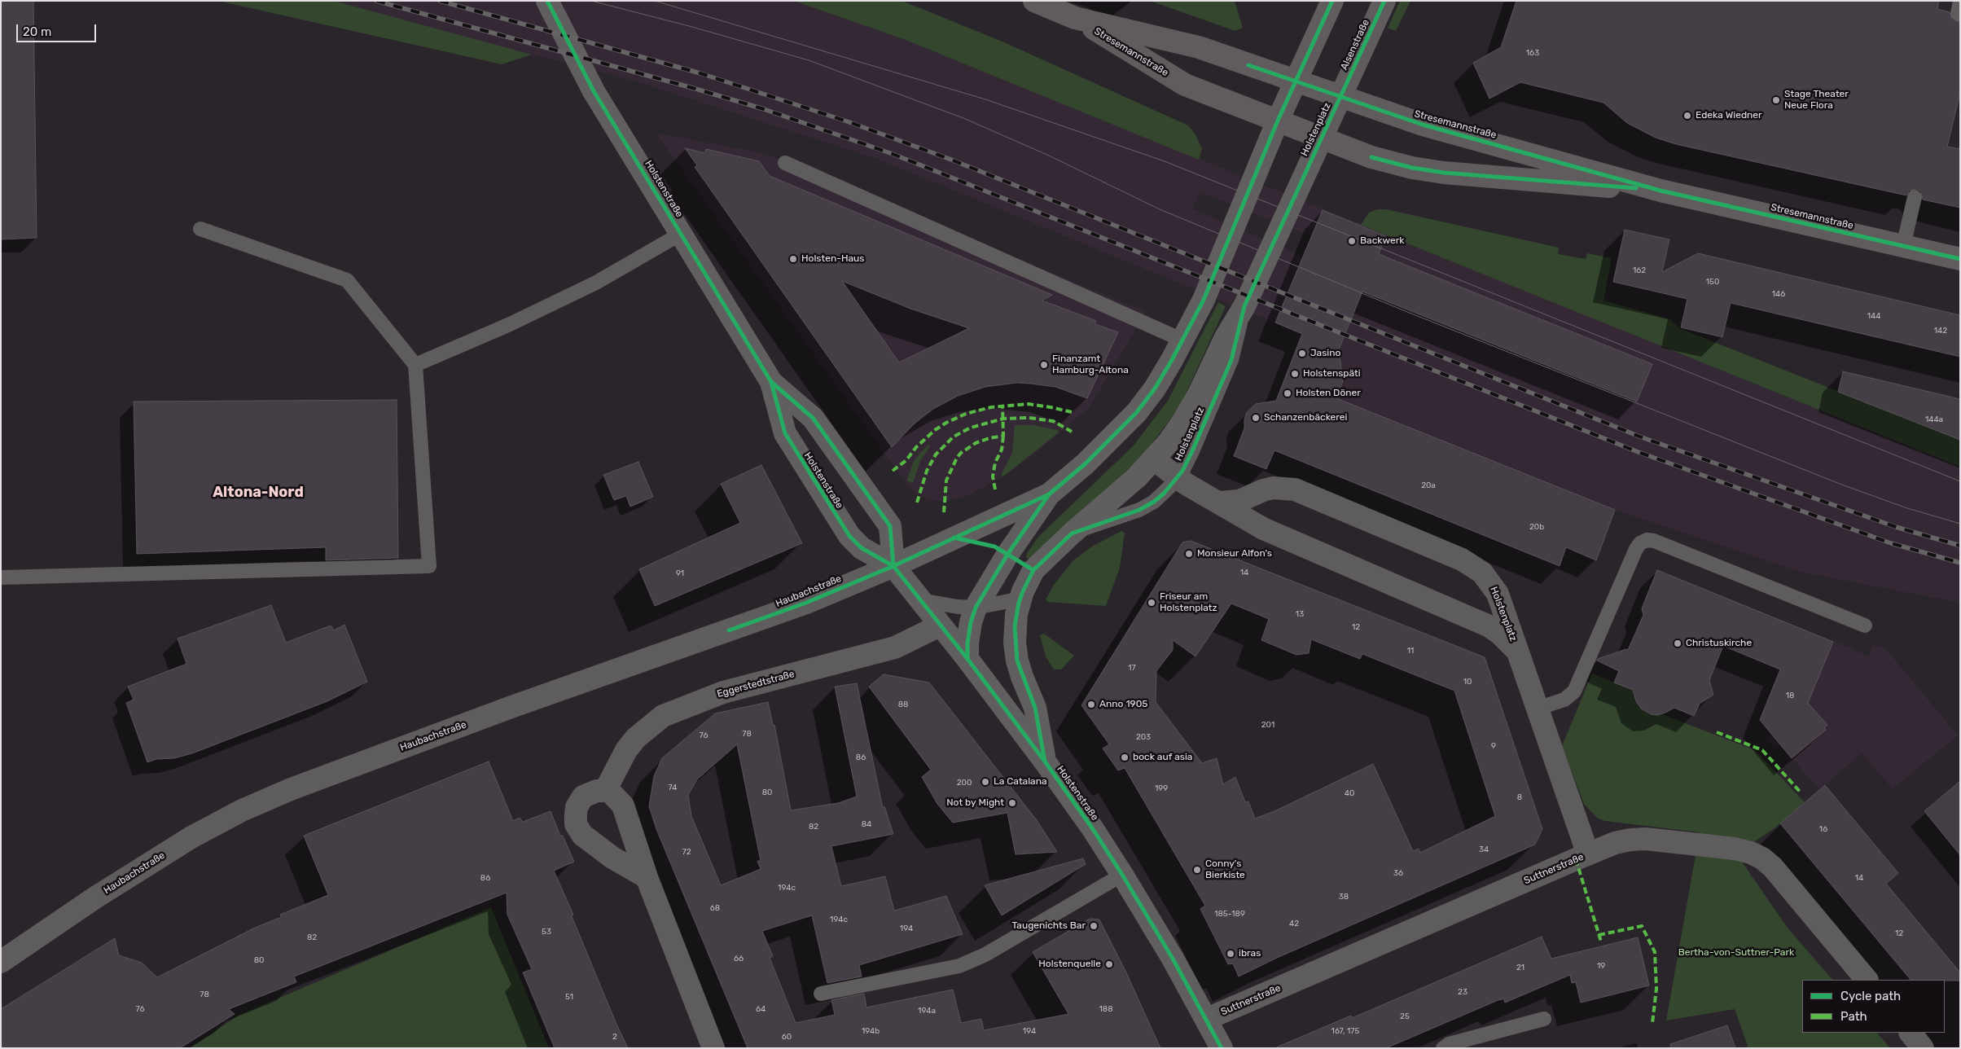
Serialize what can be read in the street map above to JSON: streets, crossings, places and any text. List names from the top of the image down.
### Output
{
  "streets": {
    "main road": [
      "Alsenstraße",
      "Stresemannstraße",
      "Holstenplatz",
      "Holstenstraße"
    ],
    "street": ["Haubachstraße", "Eggerstedtstraße", "Suttnerstraße"]
  },
  "crossings": [
    ["Alsenstraße", "Stresemannstraße"],
    ["Alsenstraße", "Holstenplatz"],
    ["Stresemannstraße", "Holstenplatz"],
    ["Holstenplatz", "Holstenstraße"],
    ["Holstenplatz", "Suttnerstraße"],
    ["Holstenstraße", "Haubachstraße"],
    ["Holstenstraße", "Eggerstedtstraße"],
    ["Holstenstraße", "Suttnerstraße"]
  ],
  "districts": ["Altona-Nord"],
  "parks": ["Bertha-von-Suttner-Park"],
  "places": [
    "Stage Theater Neue Flora",
    "Edeka Wiedner",
    "Backwerk",
    "Holsten-Haus",
    "Jasino",
    "Finanzamt Hamburg-Altona",
    "Holstenspäti",
    "Holsten Döner",
    "Schanzenbäckerei",
    "Monsieur Alfon's",
    "Friseur am Holstenplatz",
    "Christuskirche",
    "Anno 1905",
    "bock auf asia",
    "La Catalana",
    "Not by Might",
    "Conny's Bierkiste",
    "Taugenichts Bar",
    "ibras",
    "Holstenquelle"
  ],
  "house_numbers": [
    "163",
    "162",
    "150",
    "146",
    "144",
    "142",
    "144a",
    "20a",
    "20b",
    "14",
    "91",
    "13",
    "12",
    "11",
    "17",
    "10",
    "18",
    "88",
    "201",
    "78",
    "76",
    "203",
    "9",
    "86",
    "200",
    "74",
    "199",
    "80",
    "40",
    "8",
    "84",
    "82",
    "16",
    "34",
    "72",
    "36",
    "86",
    "14",
    "194c",
    "38",
    "68",
    "185-189",
    "194c",
    "42",
    "194",
    "53",
    "12",
    "82",
    "66",
    "80",
    "19",
    "21",
    "23",
    "78",
    "51",
    "76",
    "64",
    "188",
    "194a",
    "25",
    "194b",
    "194",
    "167, 175",
    "2",
    "60"
  ],
  "legend": ["Cycle path", "Path"],
  "scale_bar": "20 m"
}
